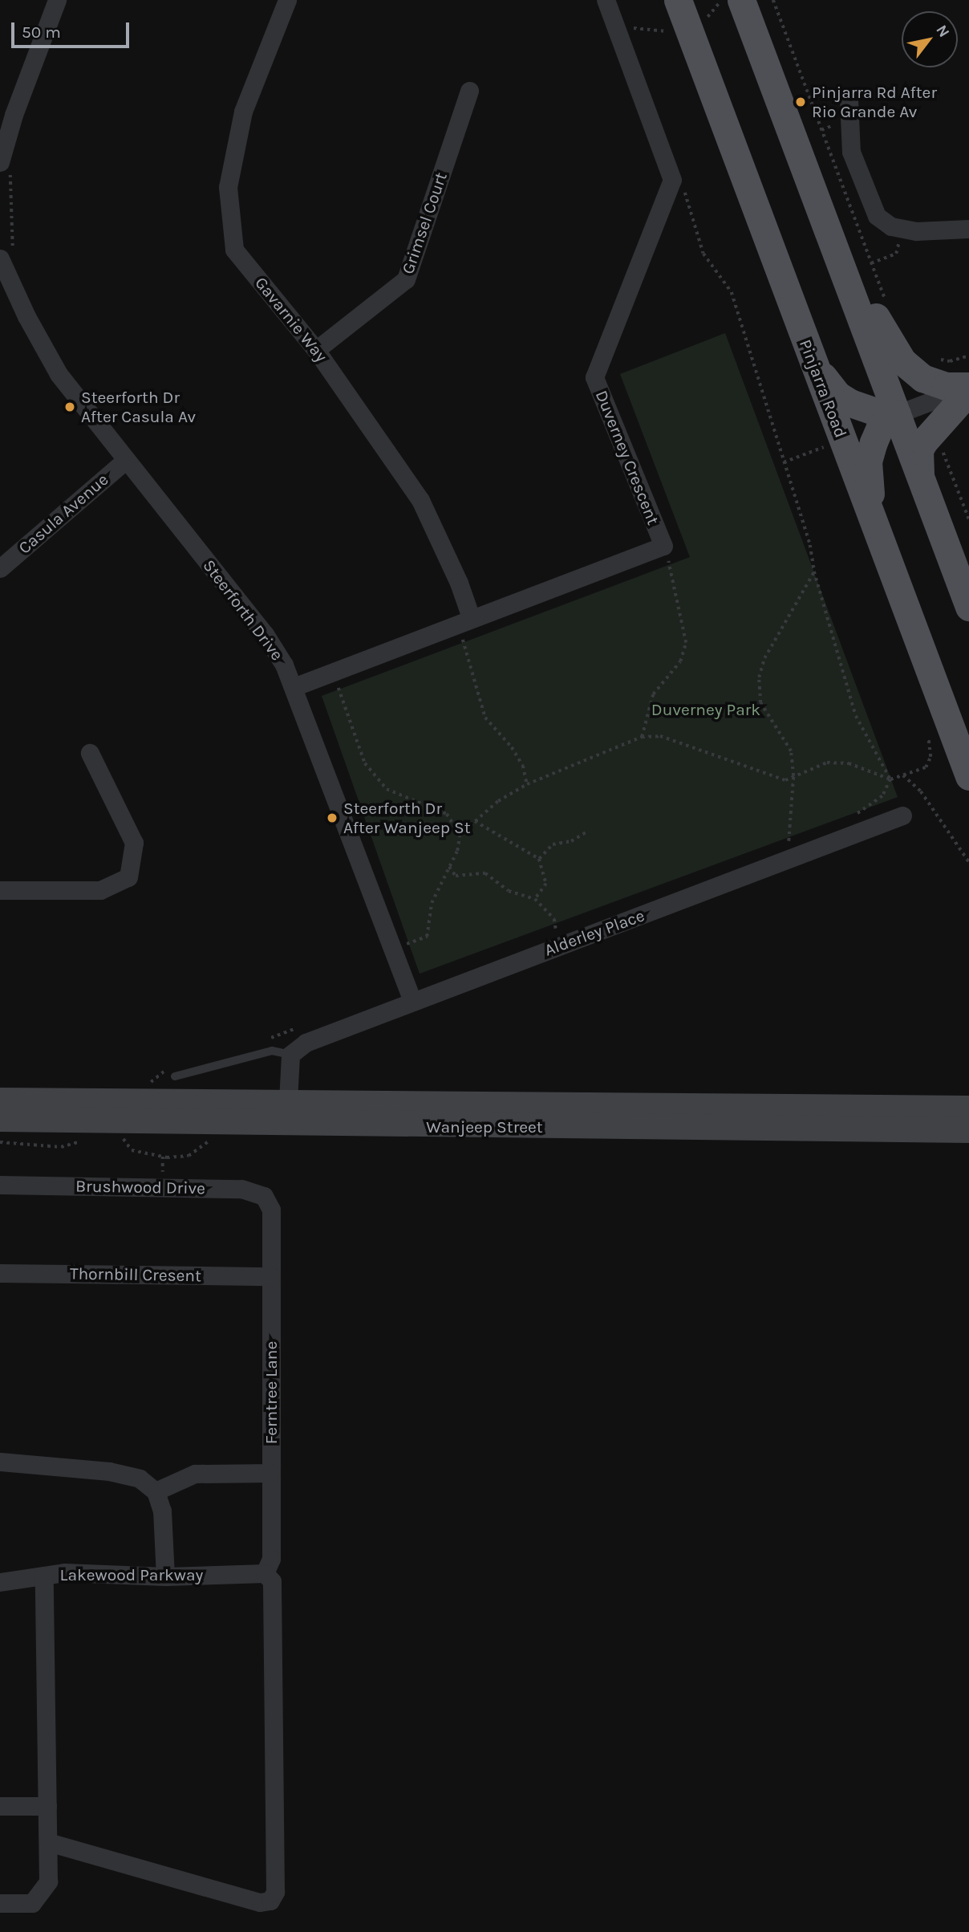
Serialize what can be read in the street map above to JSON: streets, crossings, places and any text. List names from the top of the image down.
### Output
{
  "streets": {
    "main road": ["Pinjarra Road", "Wanjeep Street"],
    "street": [
      "Grimsel Court",
      "Gavarnie Way",
      "Duverney Crescent",
      "Casula Avenue",
      "Steerforth Drive",
      "Alderley Place",
      "Brushwood Drive",
      "Thornbill Cresent",
      "Ferntree Lane",
      "Lakewood Parkway"
    ]
  },
  "crossings": [
    ["Grimsel Court", "Gavarnie Way"],
    ["Gavarnie Way", "Duverney Crescent"],
    ["Duverney Crescent", "Steerforth Drive"],
    ["Casula Avenue", "Steerforth Drive"],
    ["Steerforth Drive", "Alderley Place"],
    ["Brushwood Drive", "Ferntree Lane"],
    ["Thornbill Cresent", "Ferntree Lane"],
    ["Ferntree Lane", "Lakewood Parkway"]
  ],
  "parks": ["Duverney Park"],
  "places": ["Pinjarra Rd After Rio Grande Av", "Steerforth Dr After Casula Av", "Steerforth Dr After Wanjeep St"],
  "scale_bar": "50 m",
  "north": "top right"
}
